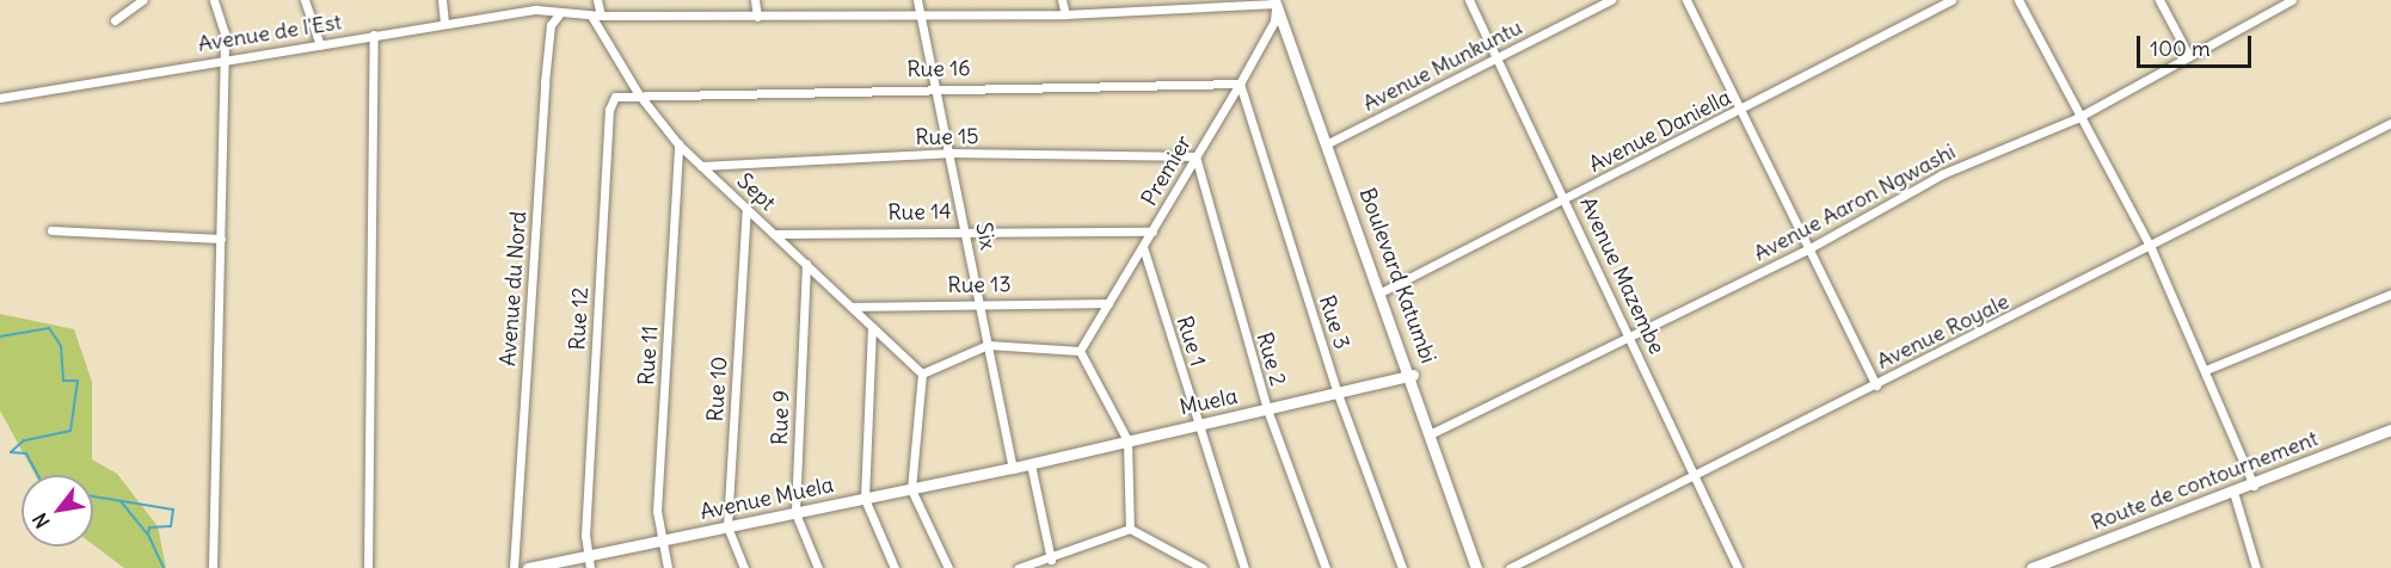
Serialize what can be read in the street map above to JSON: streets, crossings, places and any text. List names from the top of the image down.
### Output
{
  "streets": {
    "street": [
      "Avenue de l'Est",
      "Avenue Munkuntu",
      "Rue 16",
      "Avenue Daniella",
      "Rue 15",
      "Premier",
      "Sept",
      "Avenue Aaron Ngwashi",
      "Rue 14",
      "Six",
      "Boulevard Katumbi",
      "Avenue Mazembe",
      "Rue 13",
      "Avenue du Nord",
      "Rue 12",
      "Rue 3",
      "Avenue Royale",
      "Rue 1",
      "Rue 11",
      "Rue 2",
      "Rue 10",
      "Muela",
      "Rue 9",
      "Route de contournement",
      "Avenue Muela"
    ]
  },
  "crossings": [
    ["Avenue de l'Est", "Premier"],
    ["Avenue de l'Est", "Sept"],
    ["Avenue de l'Est", "Six"],
    ["Avenue de l'Est", "Boulevard Katumbi"],
    ["Avenue de l'Est", "Avenue du Nord"],
    ["Avenue Munkuntu", "Boulevard Katumbi"],
    ["Avenue Munkuntu", "Avenue Mazembe"],
    ["Rue 16", "Premier"],
    ["Rue 16", "Sept"],
    ["Rue 16", "Six"],
    ["Rue 16", "Rue 12"],
    ["Rue 16", "Rue 3"],
    ["Avenue Daniella", "Boulevard Katumbi"],
    ["Avenue Daniella", "Avenue Mazembe"],
    ["Rue 15", "Premier"],
    ["Rue 15", "Sept"],
    ["Rue 15", "Six"],
    ["Rue 15", "Rue 2"],
    ["Premier", "Rue 14"],
    ["Premier", "Boulevard Katumbi"],
    ["Premier", "Rue 13"],
    ["Premier", "Rue 3"],
    ["Premier", "Rue 1"],
    ["Premier", "Rue 2"],
    ["Sept", "Rue 14"],
    ["Sept", "Rue 13"],
    ["Sept", "Rue 12"],
    ["Sept", "Rue 11"],
    ["Sept", "Rue 10"],
    ["Sept", "Rue 9"],
    ["Avenue Aaron Ngwashi", "Boulevard Katumbi"],
    ["Avenue Aaron Ngwashi", "Avenue Mazembe"],
    ["Rue 14", "Six"],
    ["Six", "Rue 13"],
    ["Six", "Muela"],
    ["Six", "Avenue Muela"],
    ["Boulevard Katumbi", "Muela"],
    ["Avenue Mazembe", "Avenue Royale"],
    ["Rue 12", "Avenue Muela"],
    ["Rue 3", "Muela"],
    ["Rue 1", "Muela"],
    ["Rue 11", "Avenue Muela"],
    ["Rue 2", "Muela"],
    ["Rue 10", "Avenue Muela"],
    ["Muela", "Avenue Muela"],
    ["Rue 9", "Avenue Muela"]
  ],
  "scale_bar": "100 m",
  "north": "bottom left"
}
